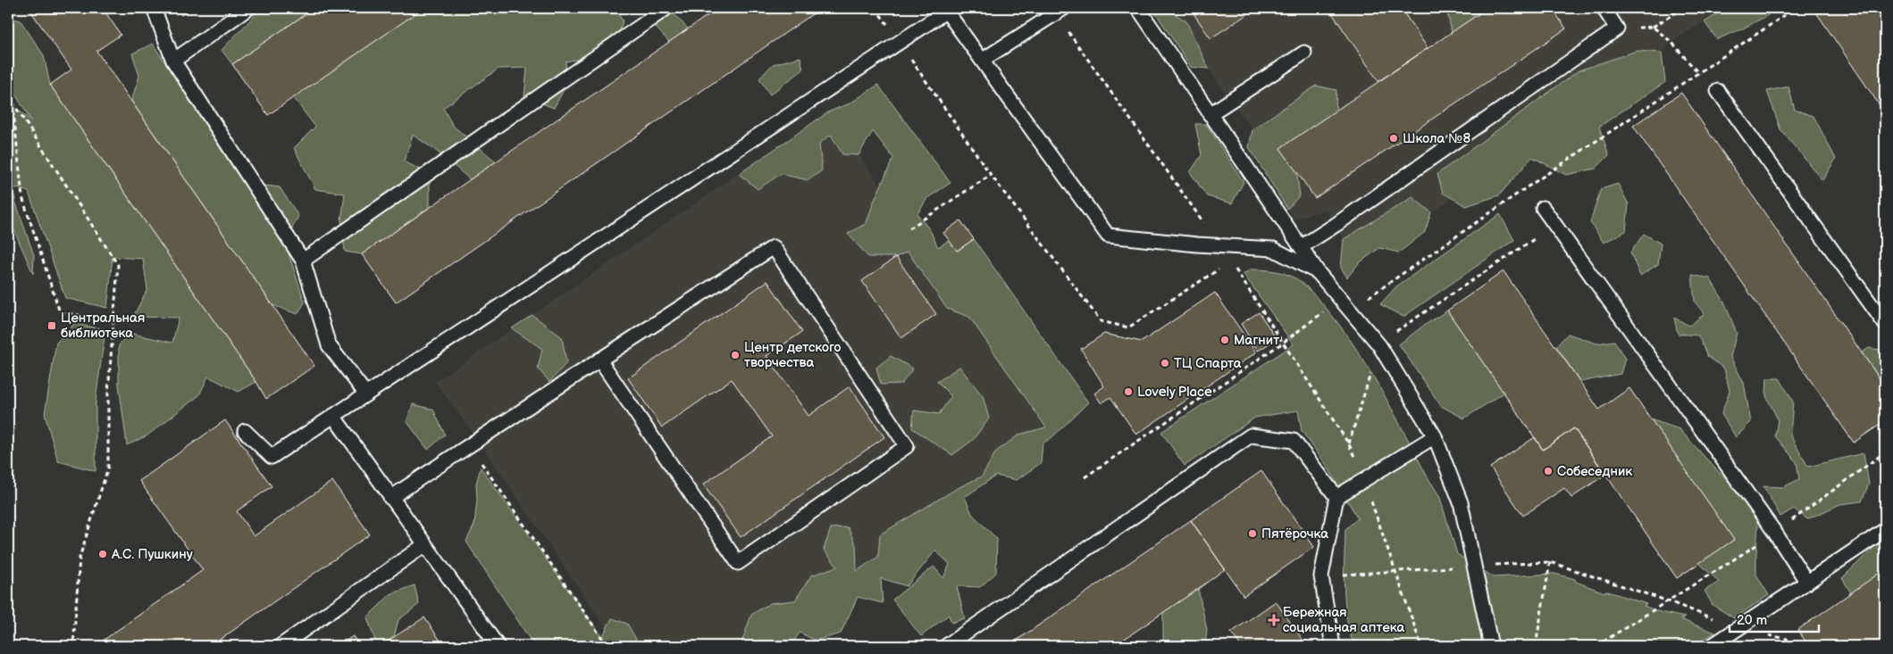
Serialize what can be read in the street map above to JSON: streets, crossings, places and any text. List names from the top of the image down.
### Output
{
  "places": {
    "other": [
      "Школа №8",
      "Магнит",
      "Центр детского творчества",
      "ТЦ Спарта",
      "Lovely Place",
      "Собеседник",
      "Пятёрочка",
      "А.С. Пушкину"
    ],
    "transit": ["Центральная библиотека"],
    "health": ["Бережная социальная аптека"]
  },
  "scale_bar": "20 m"
}
